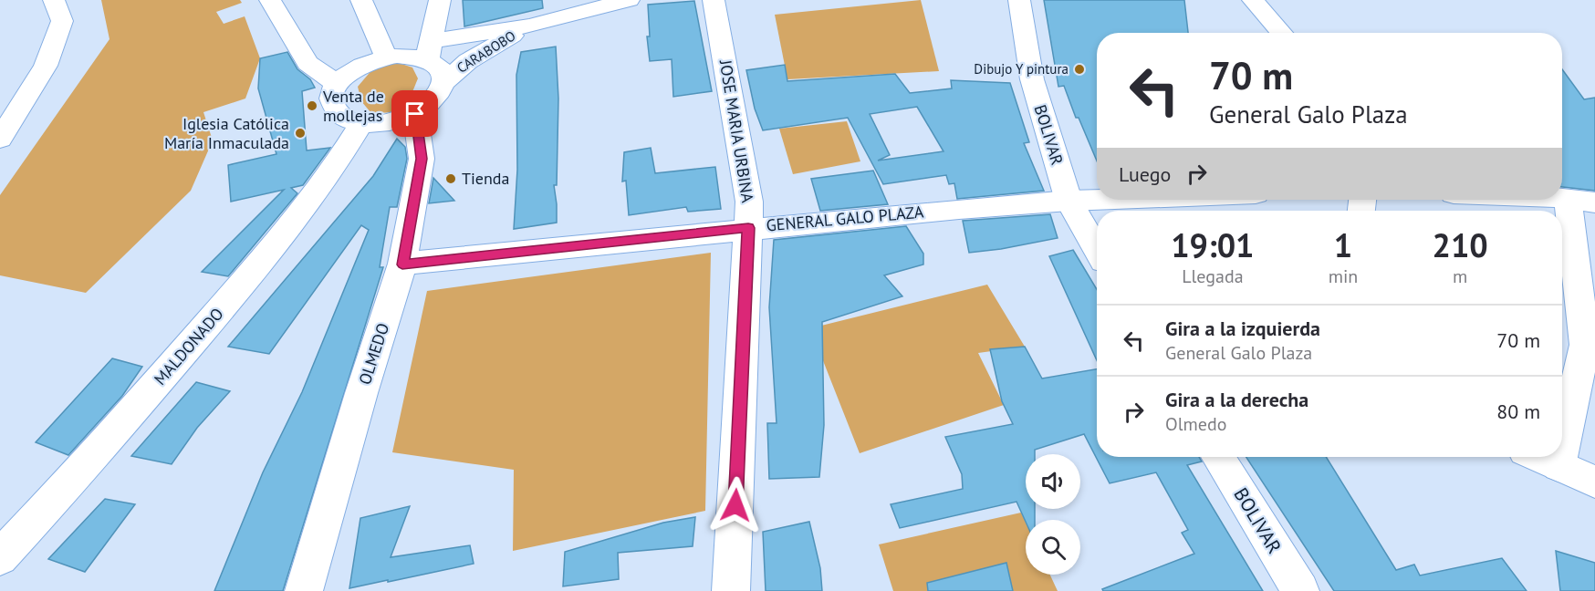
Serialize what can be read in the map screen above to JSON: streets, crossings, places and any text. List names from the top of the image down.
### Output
{
  "streets": {
    "street": [
      "CARABOBO",
      "JOSE MARIA URBINA",
      "BOLIVAR",
      "GENERAL GALO PLAZA",
      "MALDONADO",
      "OLMEDO"
    ]
  },
  "crossings": [
    ["JOSE MARIA URBINA", "GENERAL GALO PLAZA"],
    ["BOLIVAR", "GENERAL GALO PLAZA"],
    ["GENERAL GALO PLAZA", "OLMEDO"]
  ],
  "places": [
    "Dibujo Y pintura",
    "Venta de mollejas",
    "Iglesia Católica María Inmaculada",
    "Tienda"
  ],
  "page": {
    "turn": ["70 m", "General Galo Plaza"],
    "then": "Luego",
    "eta": [
      "19:01",
      "Llegada",
      "1",
      "min",
      "210",
      "m"
    ],
    "list": [
      {
        "name": "Gira a la izquierda",
        "note": "General Galo Plaza",
        "value": "70 m"
      },
      {
        "name": "Gira a la derecha",
        "note": "Olmedo",
        "value": "80 m"
      }
    ]
  }
}
